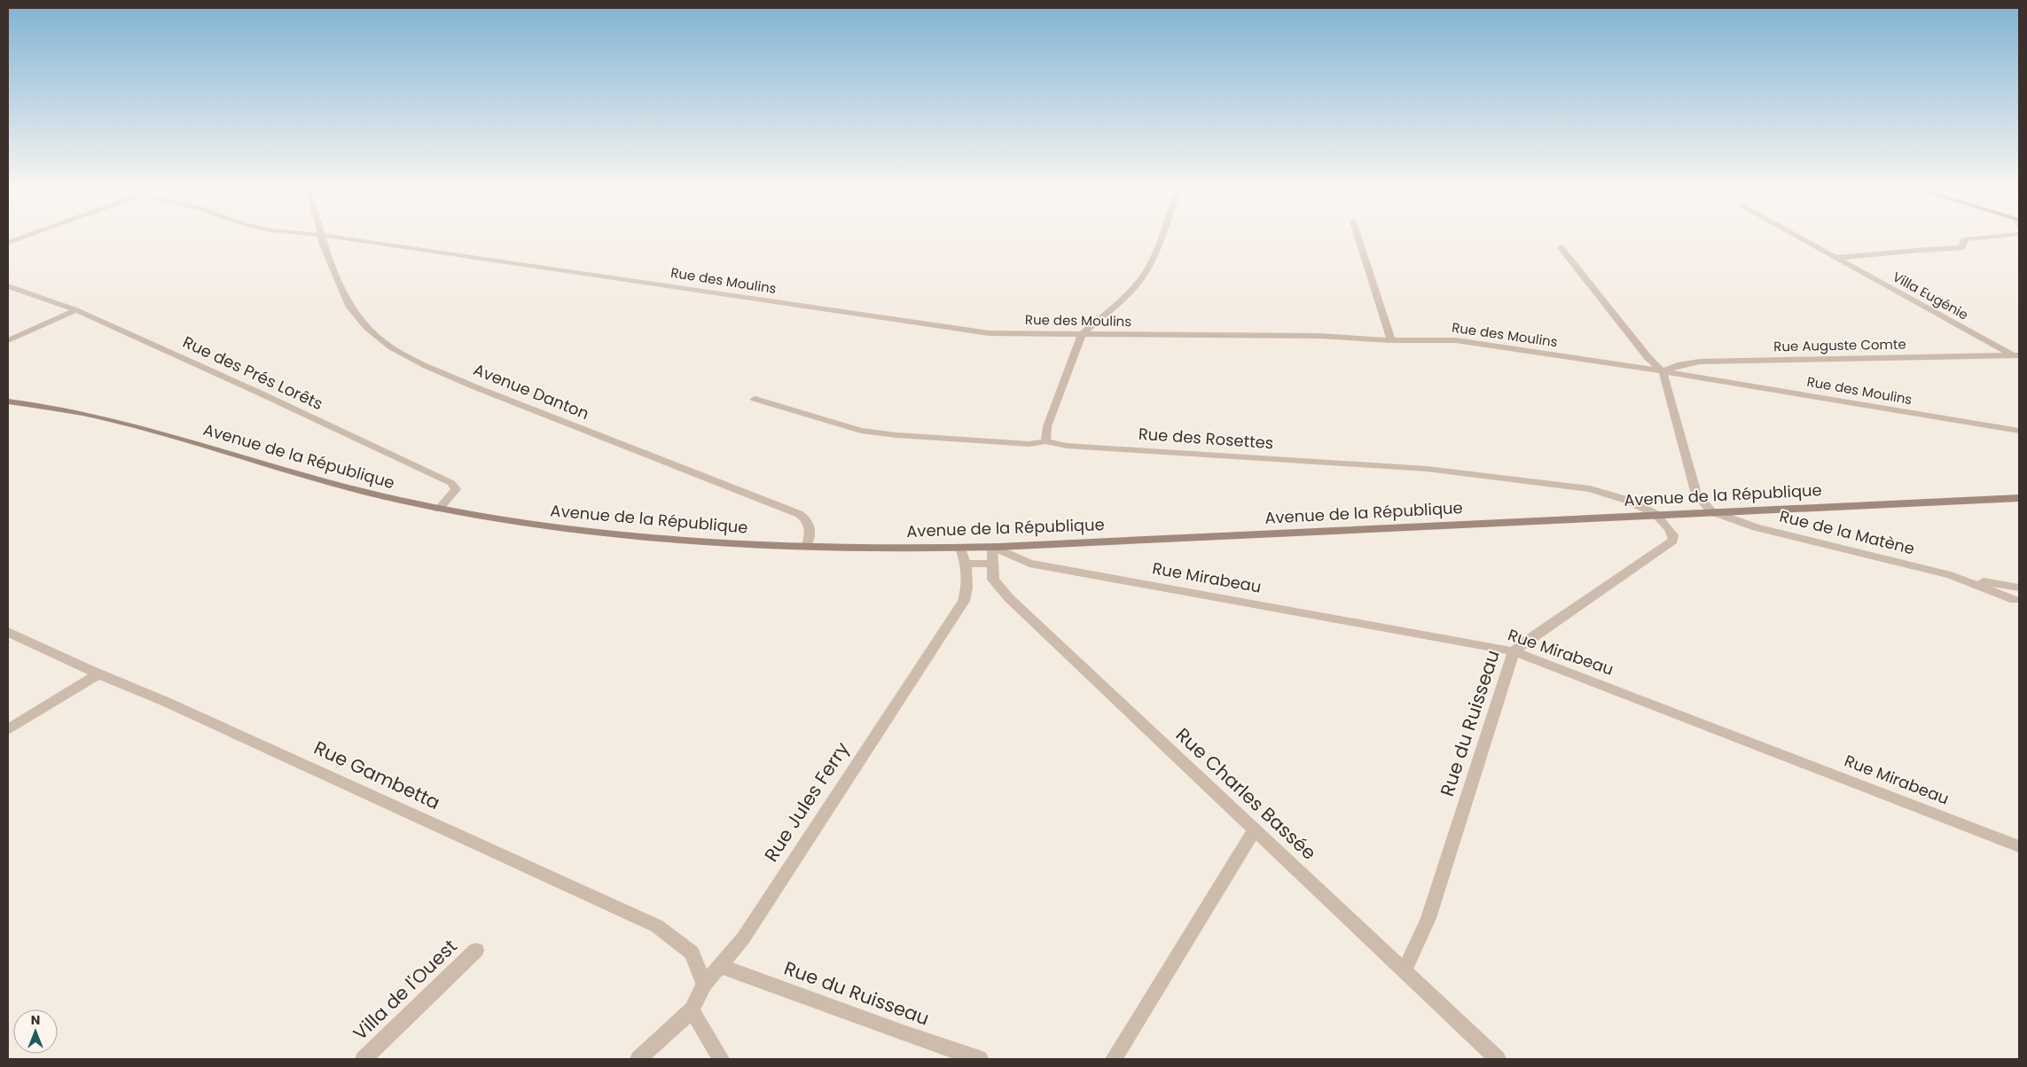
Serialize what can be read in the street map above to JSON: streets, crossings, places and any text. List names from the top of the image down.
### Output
{
  "streets": {
    "main road": ["Avenue de la République"],
    "street": [
      "Rue des Moulins",
      "Villa Eugénie",
      "Rue Auguste Comte",
      "Rue des Prés Lorêts",
      "Avenue Danton",
      "Rue des Rosettes",
      "Rue de la Matène",
      "Rue Mirabeau",
      "Rue du Ruisseau",
      "Rue Gambetta",
      "Rue Charles Bassée",
      "Rue Jules Ferry",
      "Villa de l'Ouest"
    ]
  },
  "crossings": [
    ["Rue des Moulins", "Rue Auguste Comte"],
    ["Villa Eugénie", "Rue Auguste Comte"],
    ["Rue des Prés Lorêts", "Avenue de la République"],
    ["Avenue Danton", "Avenue de la République"],
    ["Rue des Rosettes", "Avenue de la République"],
    ["Rue des Rosettes", "Rue du Ruisseau"],
    ["Avenue de la République", "Rue de la Matène"],
    ["Avenue de la République", "Rue Mirabeau"],
    ["Avenue de la République", "Rue du Ruisseau"],
    ["Avenue de la République", "Rue Charles Bassée"],
    ["Avenue de la République", "Rue Jules Ferry"],
    ["Rue Mirabeau", "Rue du Ruisseau"],
    ["Rue Mirabeau", "Rue Charles Bassée"],
    ["Rue du Ruisseau", "Rue Charles Bassée"],
    ["Rue du Ruisseau", "Rue Jules Ferry"],
    ["Rue Gambetta", "Rue Jules Ferry"]
  ],
  "north": "top"
}
